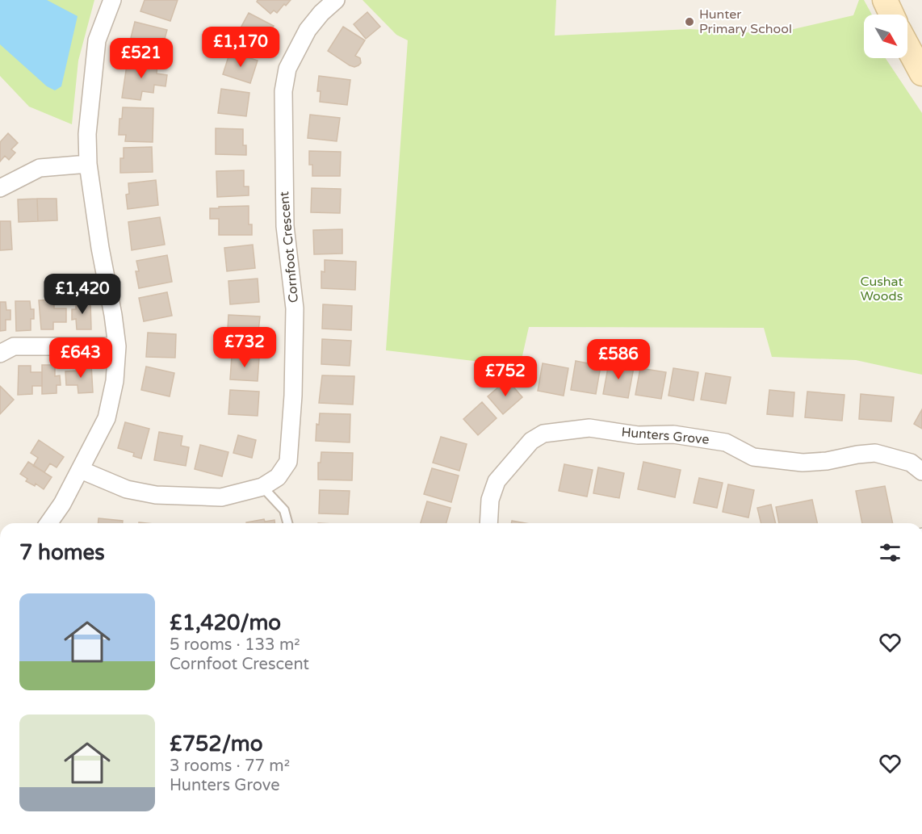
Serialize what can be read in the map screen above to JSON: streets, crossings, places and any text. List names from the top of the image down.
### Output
{
  "streets": {
    "street": ["Cornfoot Crescent", "Hunters Grove"]
  },
  "parks": ["Cushat Woods"],
  "places": ["Hunter Primary School"],
  "north": "bottom right",
  "page": {
    "price": [
      "£1,170",
      "£521",
      "£1,420",
      "£732",
      "£643",
      "£586",
      "£752"
    ],
    "heading": "7 homes",
    "list": [
      {
        "name": "£1,420/mo",
        "note": "5 rooms · 133 m² · Cornfoot Crescent"
      },
      {
        "name": "£752/mo",
        "note": "3 rooms · 77 m² · Hunters Grove"
      }
    ]
  }
}
